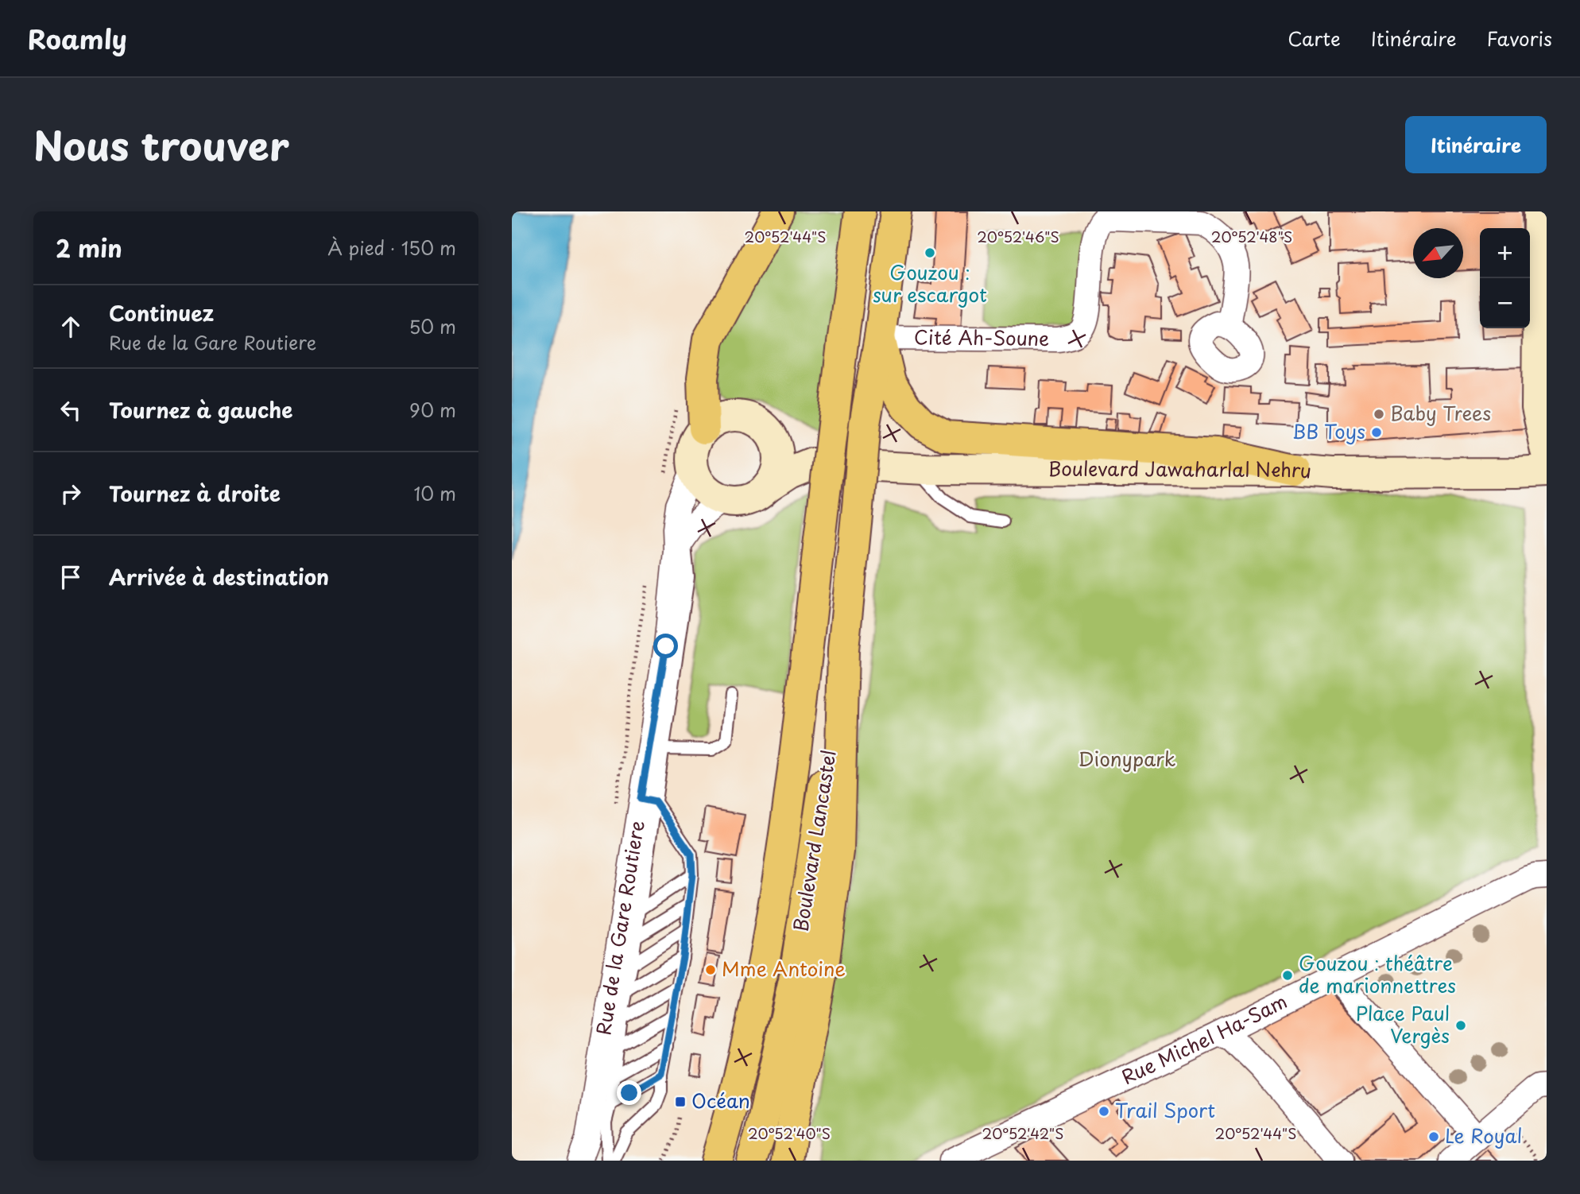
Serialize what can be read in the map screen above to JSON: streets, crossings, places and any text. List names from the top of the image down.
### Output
{
  "streets": {
    "main road": ["Boulevard Lancastel"],
    "street": [
      "Cité Ah-Soune",
      "Boulevard Jawaharlal Nehru",
      "Rue de la Gare Routiere",
      "Rue Michel Ha-Sam"
    ]
  },
  "crossings": [
    ["Boulevard Jawaharlal Nehru", "Rue de la Gare Routiere"]
  ],
  "parks": ["Dionypark"],
  "places": {
    "other": [
      "Gouzou : sur escargot",
      "Baby Trees",
      "BB Toys",
      "Mme Antoine",
      "Gouzou : théâtre de marionnettres",
      "Place Paul Vergès",
      "Trail Sport",
      "Le Royal"
    ],
    "transit": ["Océan"]
  },
  "north": "bottom left",
  "page": {
    "header": "Roamly",
    "nav": ["Carte", "Itinéraire", "Favoris"],
    "title": "Nous trouver",
    "buttons": "Itinéraire",
    "heading": ["2 min", "À pied · 150 m"],
    "map_buttons": ["+", "−"],
    "list": [
      ["Continuez", "Rue de la Gare Routiere", "50 m"],
      ["Tournez à gauche", "90 m"],
      ["Tournez à droite", "10 m"],
      "Arrivée à destination"
    ]
  },
  "coordinates": [
    "20°52'44\"S",
    "20°52'46\"S",
    "20°52'48\"S",
    "20°52'40\"S",
    "20°52'42\"S"
  ]
}
